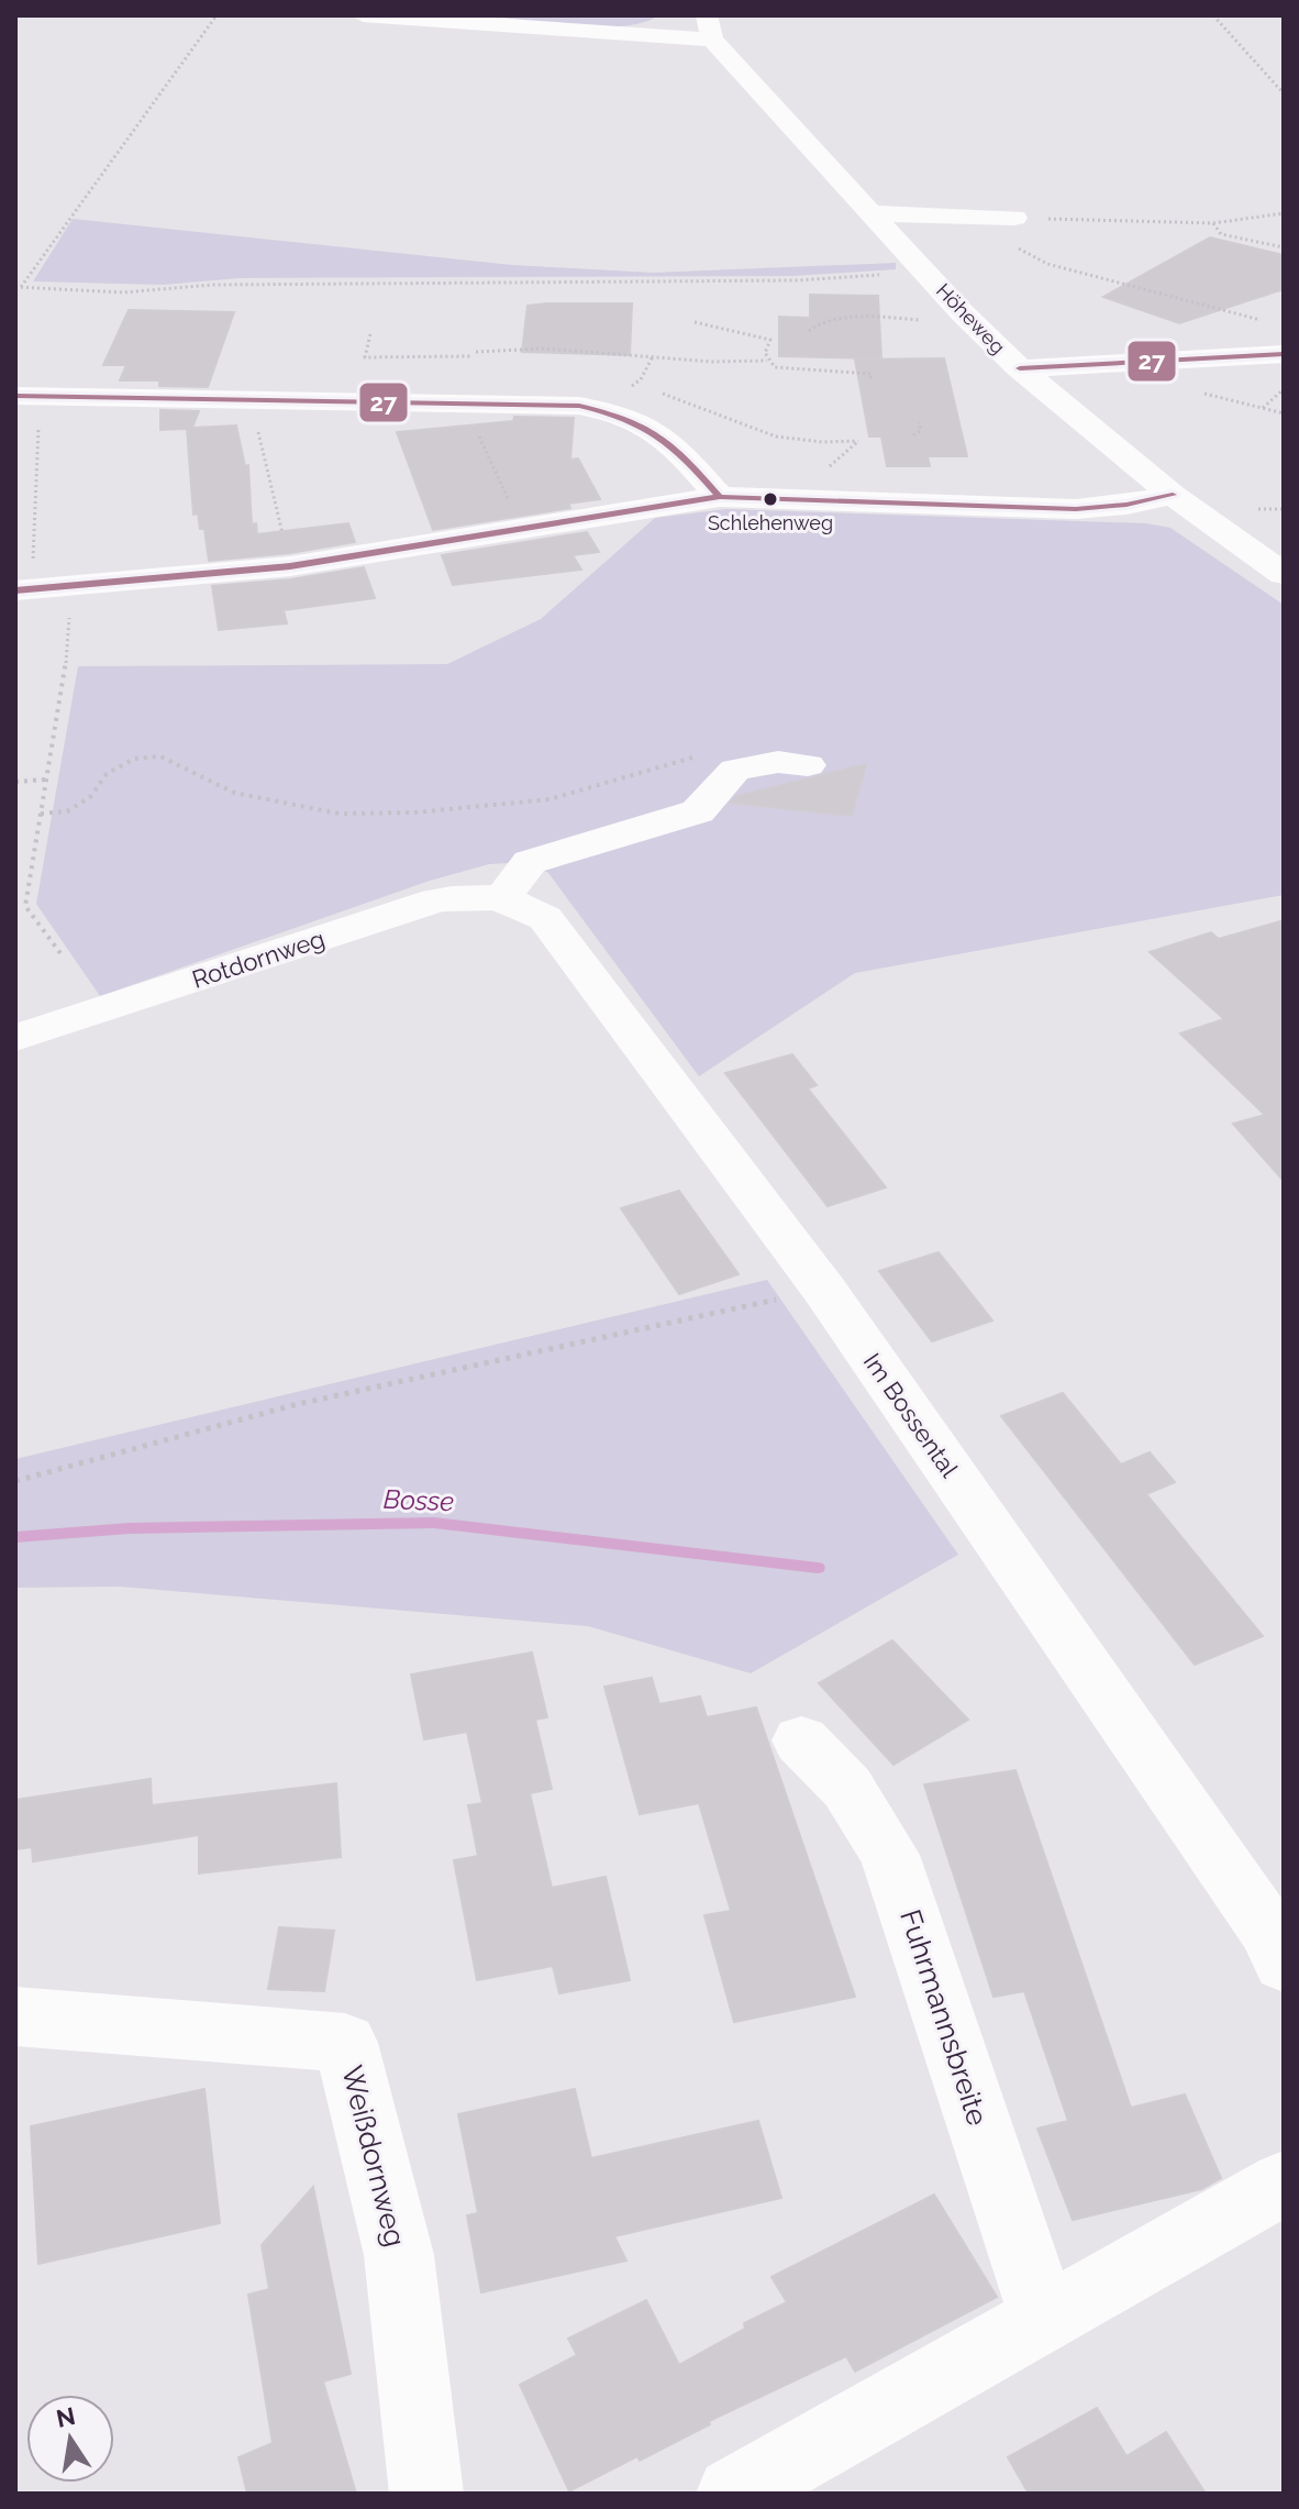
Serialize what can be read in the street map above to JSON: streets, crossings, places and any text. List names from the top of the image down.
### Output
{
  "streets": {
    "street": [
      "Höheweg",
      "Rotdornweg",
      "Im Bossental",
      "Fuhrmannsbreite",
      "Weißdornweg"
    ]
  },
  "crossings": [
    ["Rotdornweg", "Im Bossental"]
  ],
  "water": ["Bosse"],
  "places": ["Schlehenweg"],
  "lines": ["transit line 27"],
  "north": "top"
}
